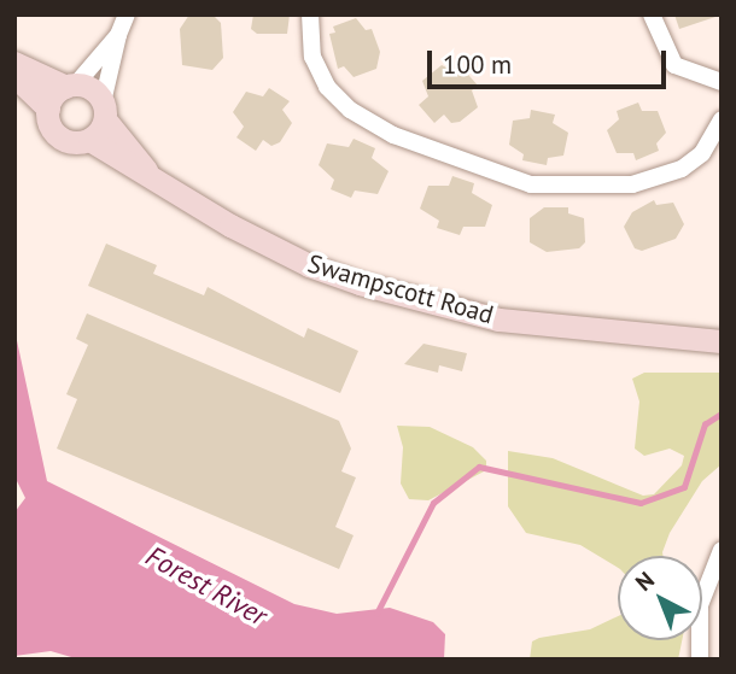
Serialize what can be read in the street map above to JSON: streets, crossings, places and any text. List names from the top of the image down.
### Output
{
  "streets": {
    "street": ["Swampscott Road"]
  },
  "water": ["Forest River"],
  "scale_bar": "100 m",
  "north": "top left"
}
